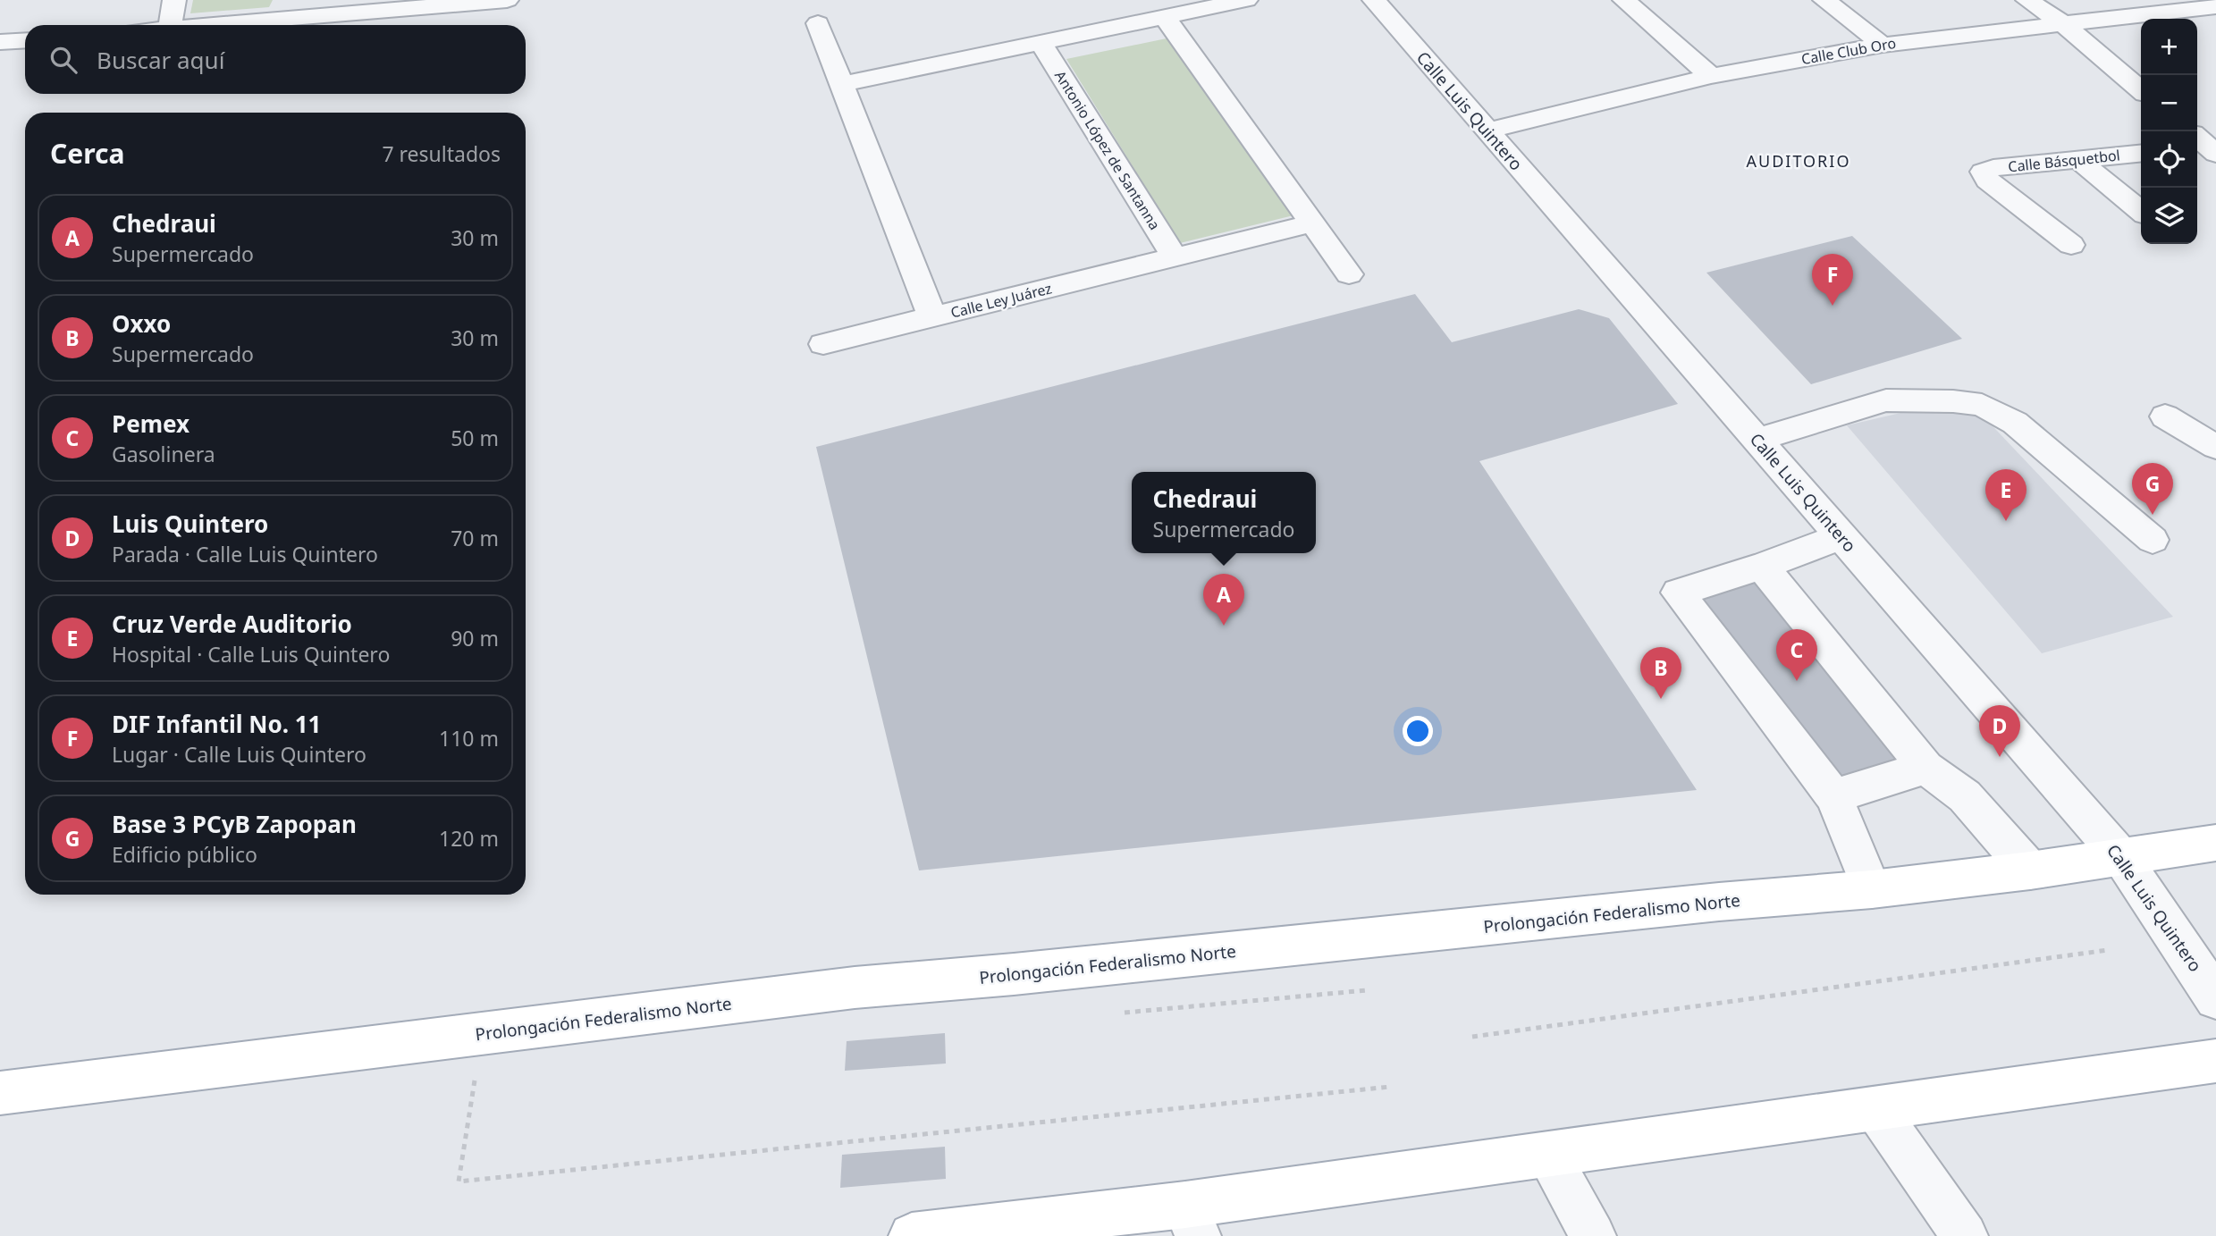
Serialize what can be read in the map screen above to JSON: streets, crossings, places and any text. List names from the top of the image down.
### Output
{
  "streets": {
    "main road": ["Prolongación Federalismo Norte"],
    "street": [
      "Calle Club Oro",
      "Calle Luis Quintero",
      "Antonio López de Santanna",
      "Calle Básquetbol",
      "Calle Ley Juárez"
    ]
  },
  "crossings": [
    ["Calle Club Oro", "Calle Luis Quintero"],
    ["Calle Luis Quintero", "Prolongación Federalismo Norte"],
    ["Antonio López de Santanna", "Calle Ley Juárez"]
  ],
  "districts": ["AUDITORIO"],
  "page": {
    "map_buttons": ["+", "−"],
    "search": "Buscar aquí",
    "heading": ["Cerca", "7 resultados"],
    "list": [
      {
        "mark": "A",
        "name": "Chedraui",
        "note": "Supermercado",
        "value": "30 m"
      },
      {
        "mark": "B",
        "name": "Oxxo",
        "note": "Supermercado",
        "value": "30 m"
      },
      {
        "mark": "C",
        "name": "Pemex",
        "note": "Gasolinera",
        "value": "50 m"
      },
      {
        "mark": "D",
        "name": "Luis Quintero",
        "note": "Parada · Calle Luis Quintero",
        "value": "70 m"
      },
      {
        "mark": "E",
        "name": "Cruz Verde Auditorio",
        "note": "Hospital · Calle Luis Quintero",
        "value": "90 m"
      },
      {
        "mark": "F",
        "name": "DIF Infantil No. 11",
        "note": "Lugar · Calle Luis Quintero",
        "value": "110 m"
      },
      {
        "mark": "G",
        "name": "Base 3 PCyB Zapopan",
        "note": "Edificio público",
        "value": "120 m"
      }
    ],
    "pins": [
      "F",
      "G",
      "E",
      "A",
      "C",
      "B",
      "D"
    ],
    "popup": ["Chedraui", "Supermercado"]
  }
}
